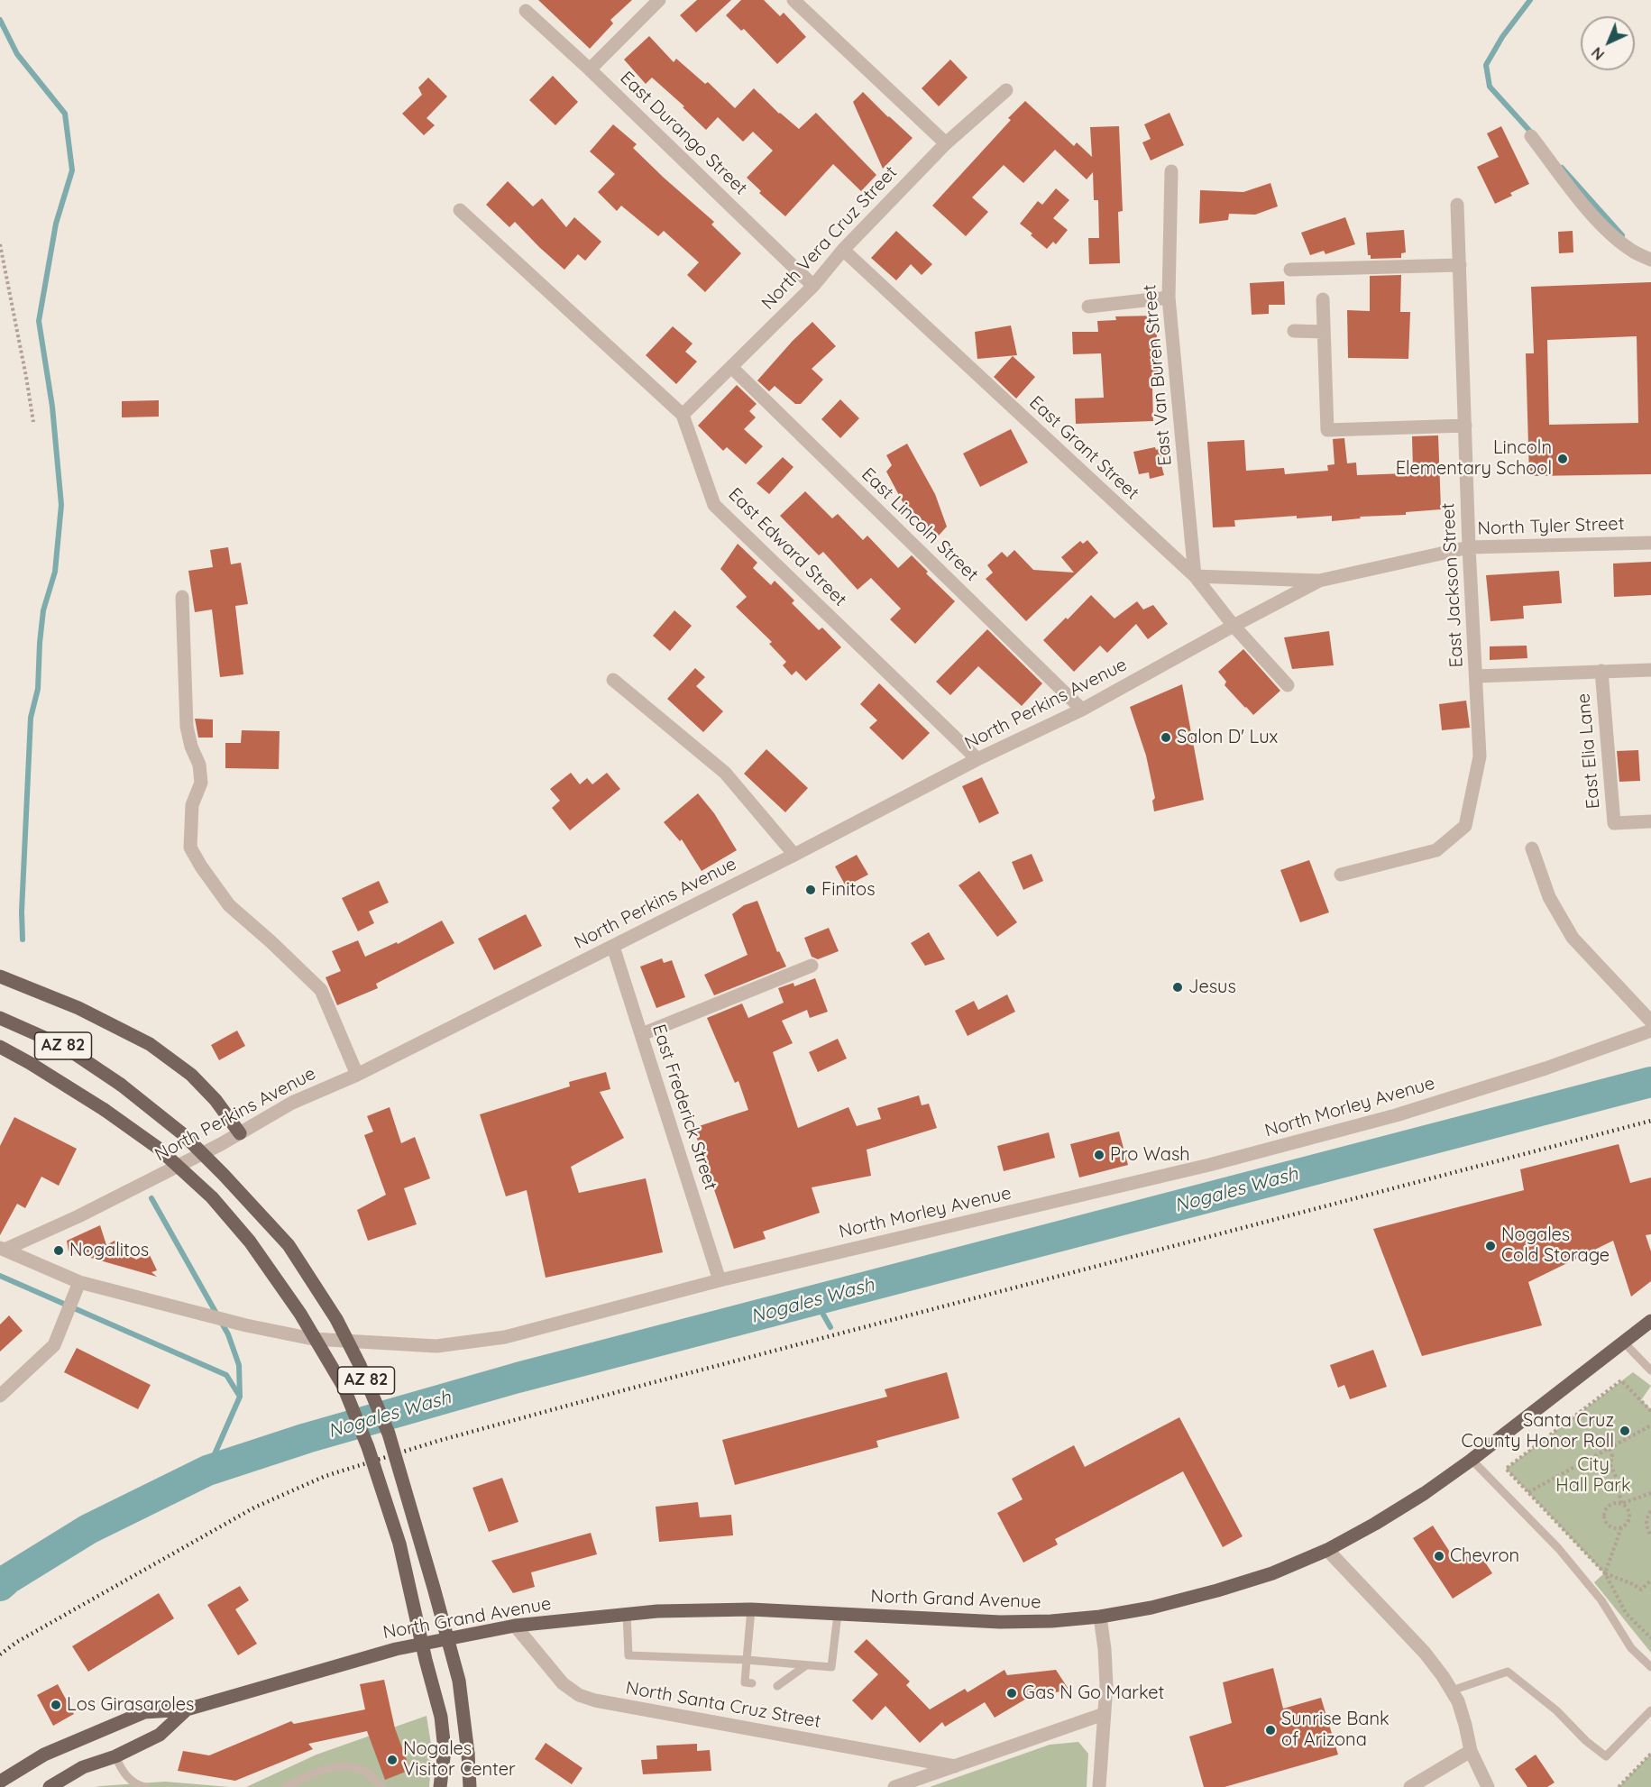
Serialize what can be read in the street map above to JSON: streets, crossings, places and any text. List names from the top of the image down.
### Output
{
  "streets": {
    "main road": ["AZ 82", "North Grand Avenue"],
    "street": [
      "East Durango Street",
      "North Vera Cruz Street",
      "East Van Buren Street",
      "East Grant Street",
      "East Lincoln Street",
      "North Tyler Street",
      "East Edward Street",
      "East Jackson Street",
      "North Perkins Avenue",
      "East Elia Lane",
      "East Frederick Street",
      "North Morley Avenue",
      "North Santa Cruz Street"
    ]
  },
  "crossings": [
    ["East Durango Street", "North Vera Cruz Street"],
    ["North Vera Cruz Street", "East Grant Street"],
    ["North Vera Cruz Street", "East Lincoln Street"],
    ["North Vera Cruz Street", "East Edward Street"],
    ["East Van Buren Street", "East Grant Street"],
    ["East Van Buren Street", "North Tyler Street"],
    ["East Grant Street", "North Tyler Street"],
    ["East Grant Street", "North Perkins Avenue"],
    ["East Lincoln Street", "North Perkins Avenue"],
    ["North Tyler Street", "East Jackson Street"],
    ["North Tyler Street", "North Perkins Avenue"],
    ["East Edward Street", "North Perkins Avenue"],
    ["North Perkins Avenue", "East Frederick Street"],
    ["North Perkins Avenue", "North Morley Avenue"],
    ["East Frederick Street", "North Morley Avenue"],
    ["North Grand Avenue", "North Santa Cruz Street"]
  ],
  "water": ["Nogales Wash"],
  "parks": ["City Hall Park"],
  "places": [
    "Lincoln Elementary School",
    "Salon D' Lux",
    "Finitos",
    "Jesus",
    "Pro Wash",
    "Nogales Cold Storage",
    "Nogalitos",
    "Santa Cruz County Honor Roll",
    "Chevron",
    "Gas N Go Market",
    "Los Girasaroles",
    "Sunrise Bank of Arizona",
    "Nogales Visitor Center"
  ],
  "north": "bottom left"
}
